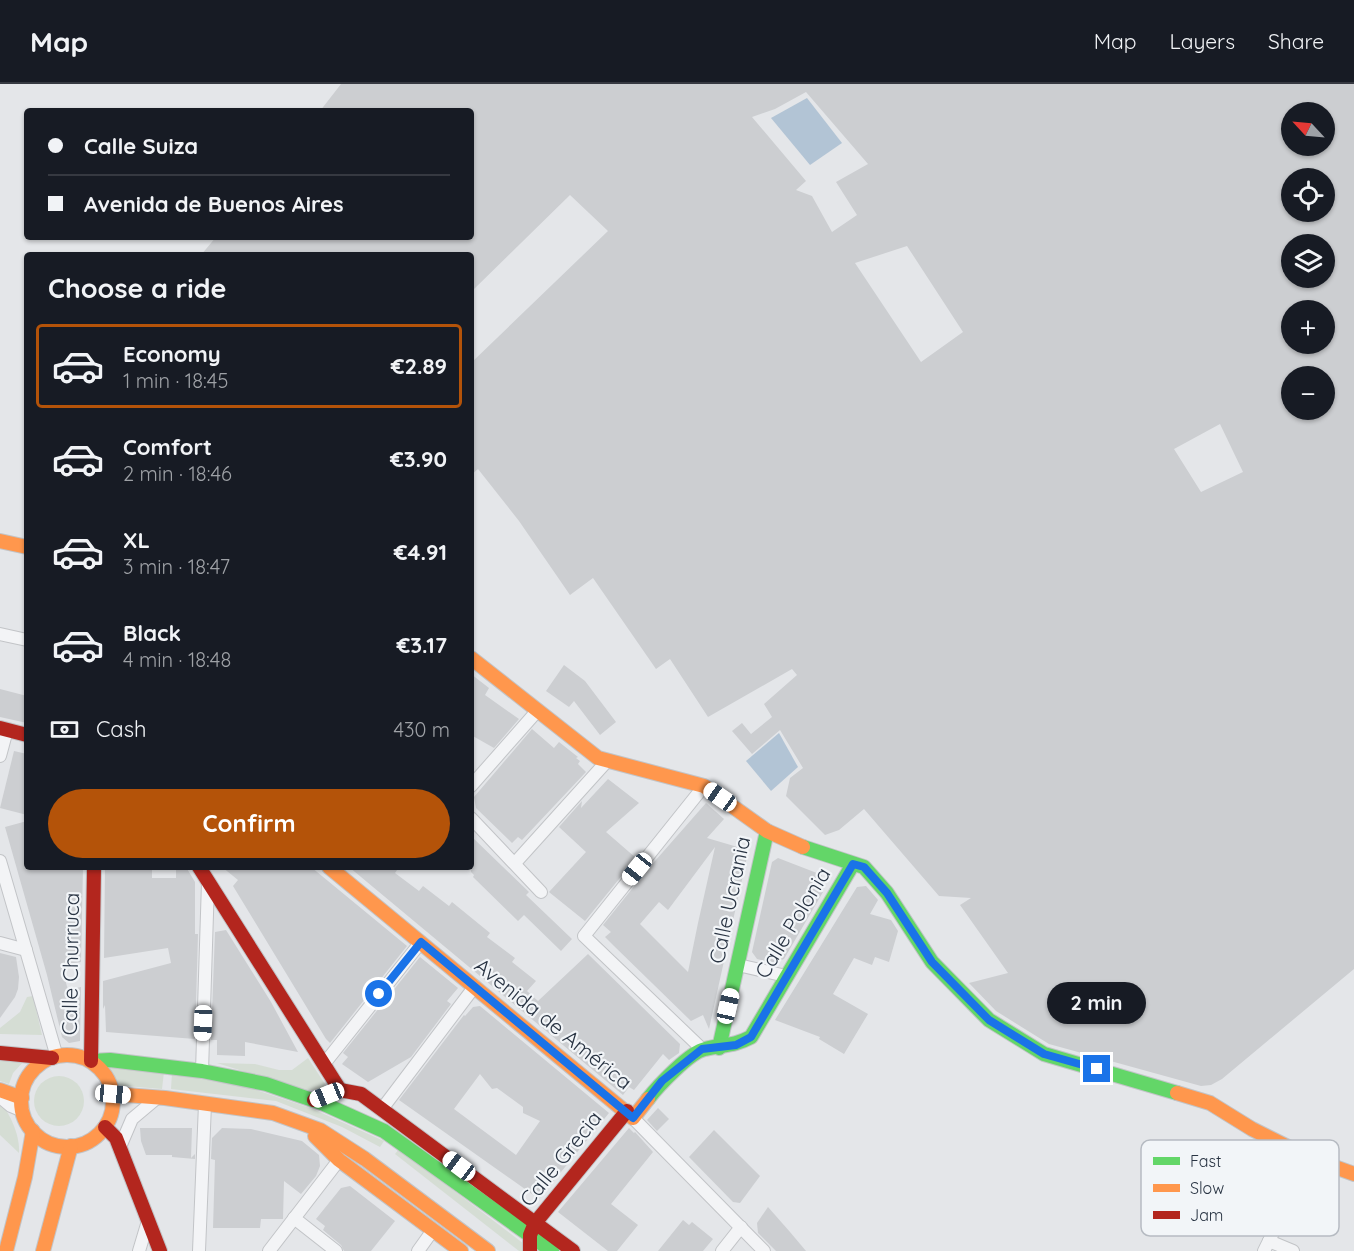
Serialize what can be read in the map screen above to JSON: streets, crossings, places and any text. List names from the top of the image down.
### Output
{
  "streets": {
    "street": [
      "Calle Ucrania",
      "Calle Polonia",
      "Calle Churruca",
      "Avenida de América",
      "Calle Grecia"
    ]
  },
  "crossings": [
    ["Calle Ucrania", "Calle Polonia"],
    ["Avenida de América", "Calle Grecia"]
  ],
  "legend": ["Fast", "Slow", "Jam"],
  "north": "top left",
  "page": {
    "header": "Map",
    "nav": ["Map", "Layers", "Share"],
    "map_buttons": ["+", "−"],
    "banner": ["Calle Suiza", "Avenida de Buenos Aires"],
    "heading": "Choose a ride",
    "list": [
      {
        "name": "Economy",
        "note": "1 min · 18:45",
        "value": "€2.89"
      },
      {
        "name": "Comfort",
        "note": "2 min · 18:46",
        "value": "€3.90"
      },
      {
        "name": "XL",
        "note": "3 min · 18:47",
        "value": "€4.91"
      },
      {
        "name": "Black",
        "note": "4 min · 18:48",
        "value": "€3.17"
      }
    ],
    "pay": ["Cash", "430 m"],
    "buttons": "Confirm",
    "bubble": "2 min"
  }
}
